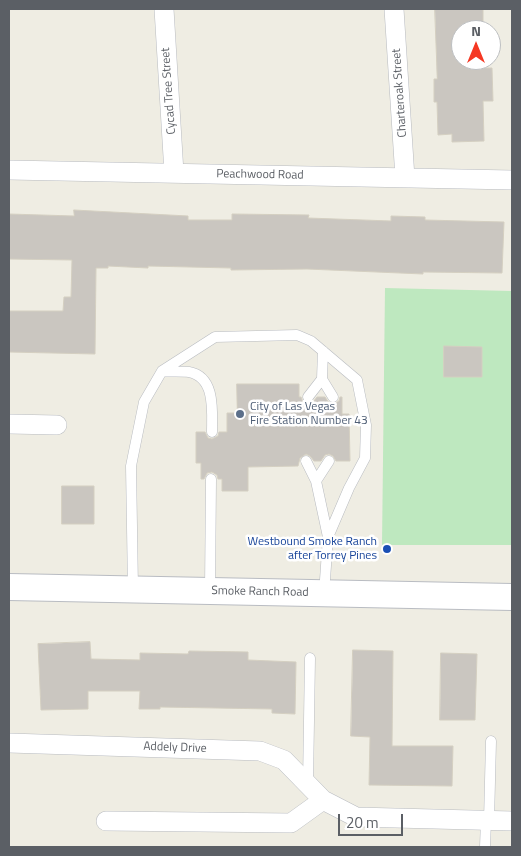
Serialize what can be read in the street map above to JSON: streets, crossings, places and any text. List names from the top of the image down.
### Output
{
  "streets": {
    "main road": ["Smoke Ranch Road"],
    "street": [
      "Cycad Tree Street",
      "Charteroak Street",
      "Peachwood Road",
      "Addely Drive"
    ]
  },
  "crossings": [
    ["Cycad Tree Street", "Peachwood Road"],
    ["Charteroak Street", "Peachwood Road"]
  ],
  "places": ["City of Las Vegas Fire Station Number 43", "Westbound Smoke Ranch after Torrey Pines"],
  "scale_bar": "20 m",
  "north": "top"
}
